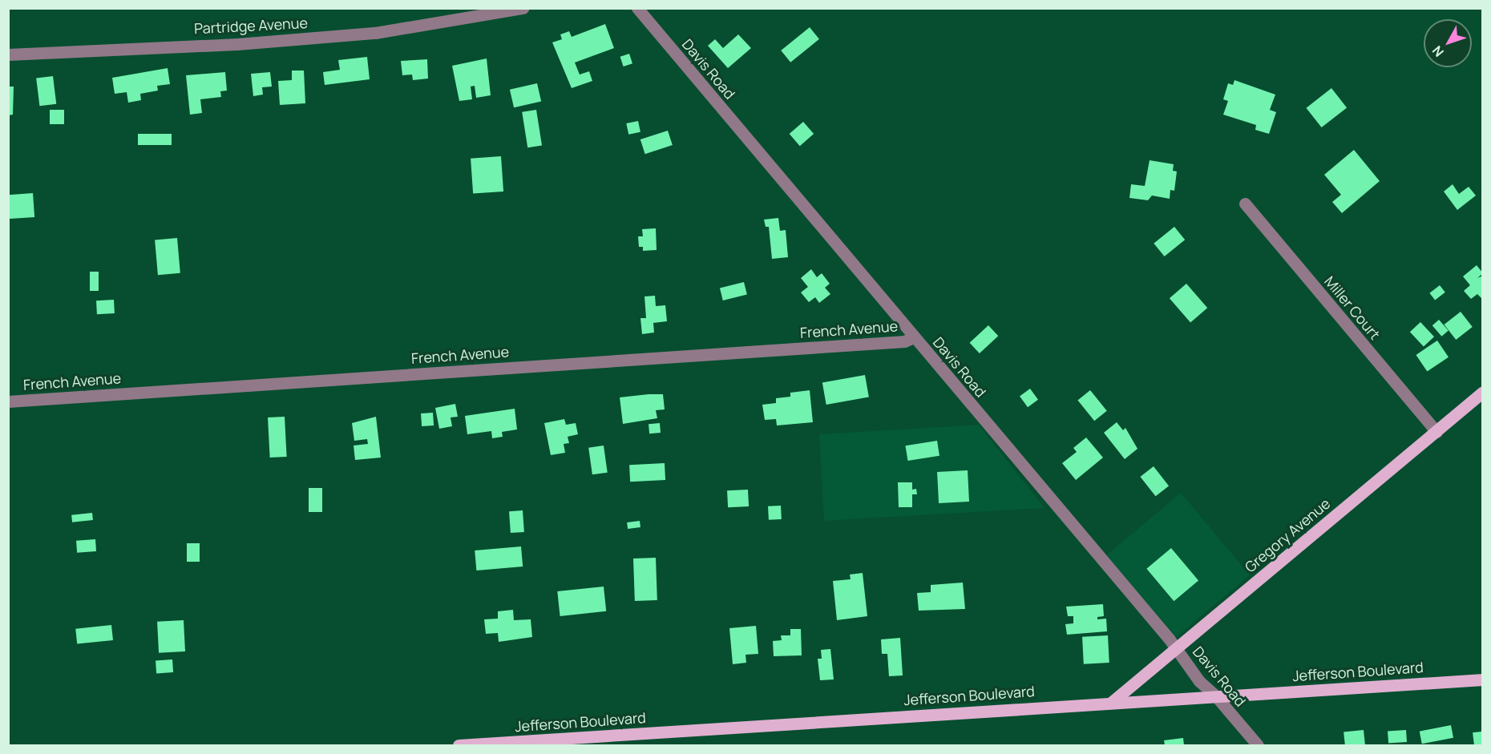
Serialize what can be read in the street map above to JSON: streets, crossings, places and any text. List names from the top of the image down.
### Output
{
  "streets": {
    "main road": ["Gregory Avenue", "Jefferson Boulevard"],
    "street": [
      "Partridge Avenue",
      "Davis Road",
      "Miller Court",
      "French Avenue"
    ]
  },
  "crossings": [
    ["Davis Road", "French Avenue"],
    ["Davis Road", "Gregory Avenue"],
    ["Davis Road", "Jefferson Boulevard"],
    ["Miller Court", "Gregory Avenue"],
    ["Gregory Avenue", "Jefferson Boulevard"]
  ],
  "north": "bottom left"
}
